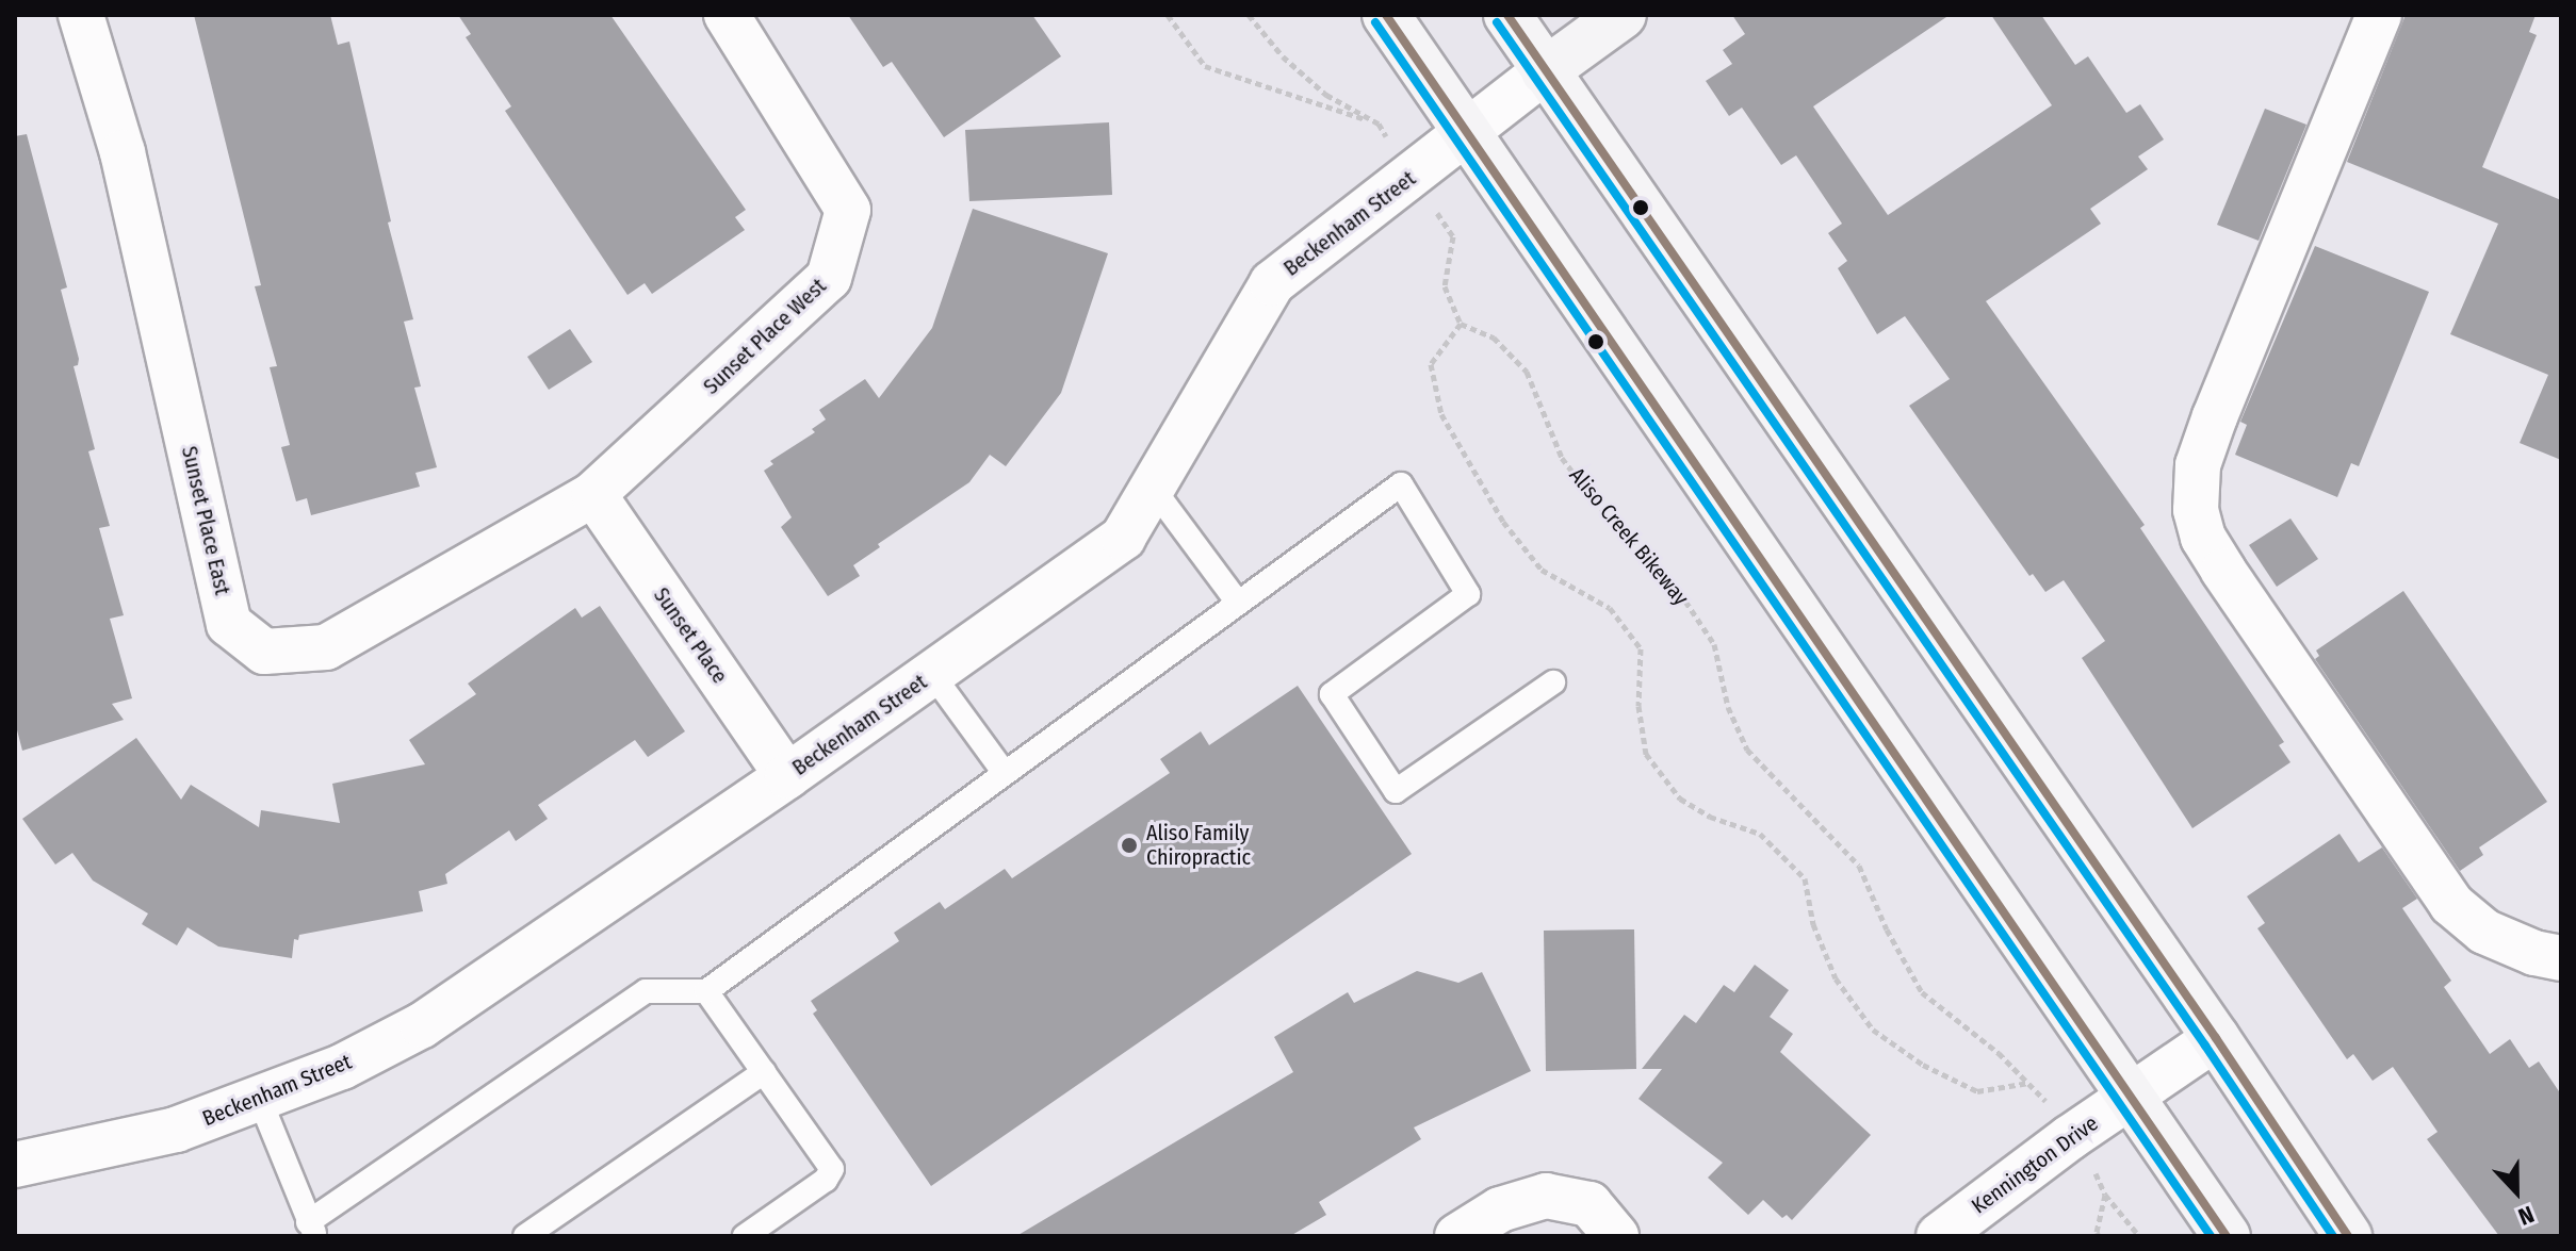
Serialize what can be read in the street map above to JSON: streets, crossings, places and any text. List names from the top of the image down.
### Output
{
  "streets": {
    "street": [
      "Beckenham Street",
      "Sunset Place West",
      "Sunset Place East",
      "Sunset Place",
      "Kennington Drive"
    ],
    "path": ["Aliso Creek Bikeway"]
  },
  "crossings": [
    ["Beckenham Street", "Sunset Place"],
    ["Sunset Place West", "Sunset Place East"],
    ["Sunset Place West", "Sunset Place"],
    ["Sunset Place East", "Sunset Place"],
    ["Aliso Creek Bikeway", "Kennington Drive"]
  ],
  "places": ["Aliso Family Chiropractic"],
  "north": "bottom"
}
